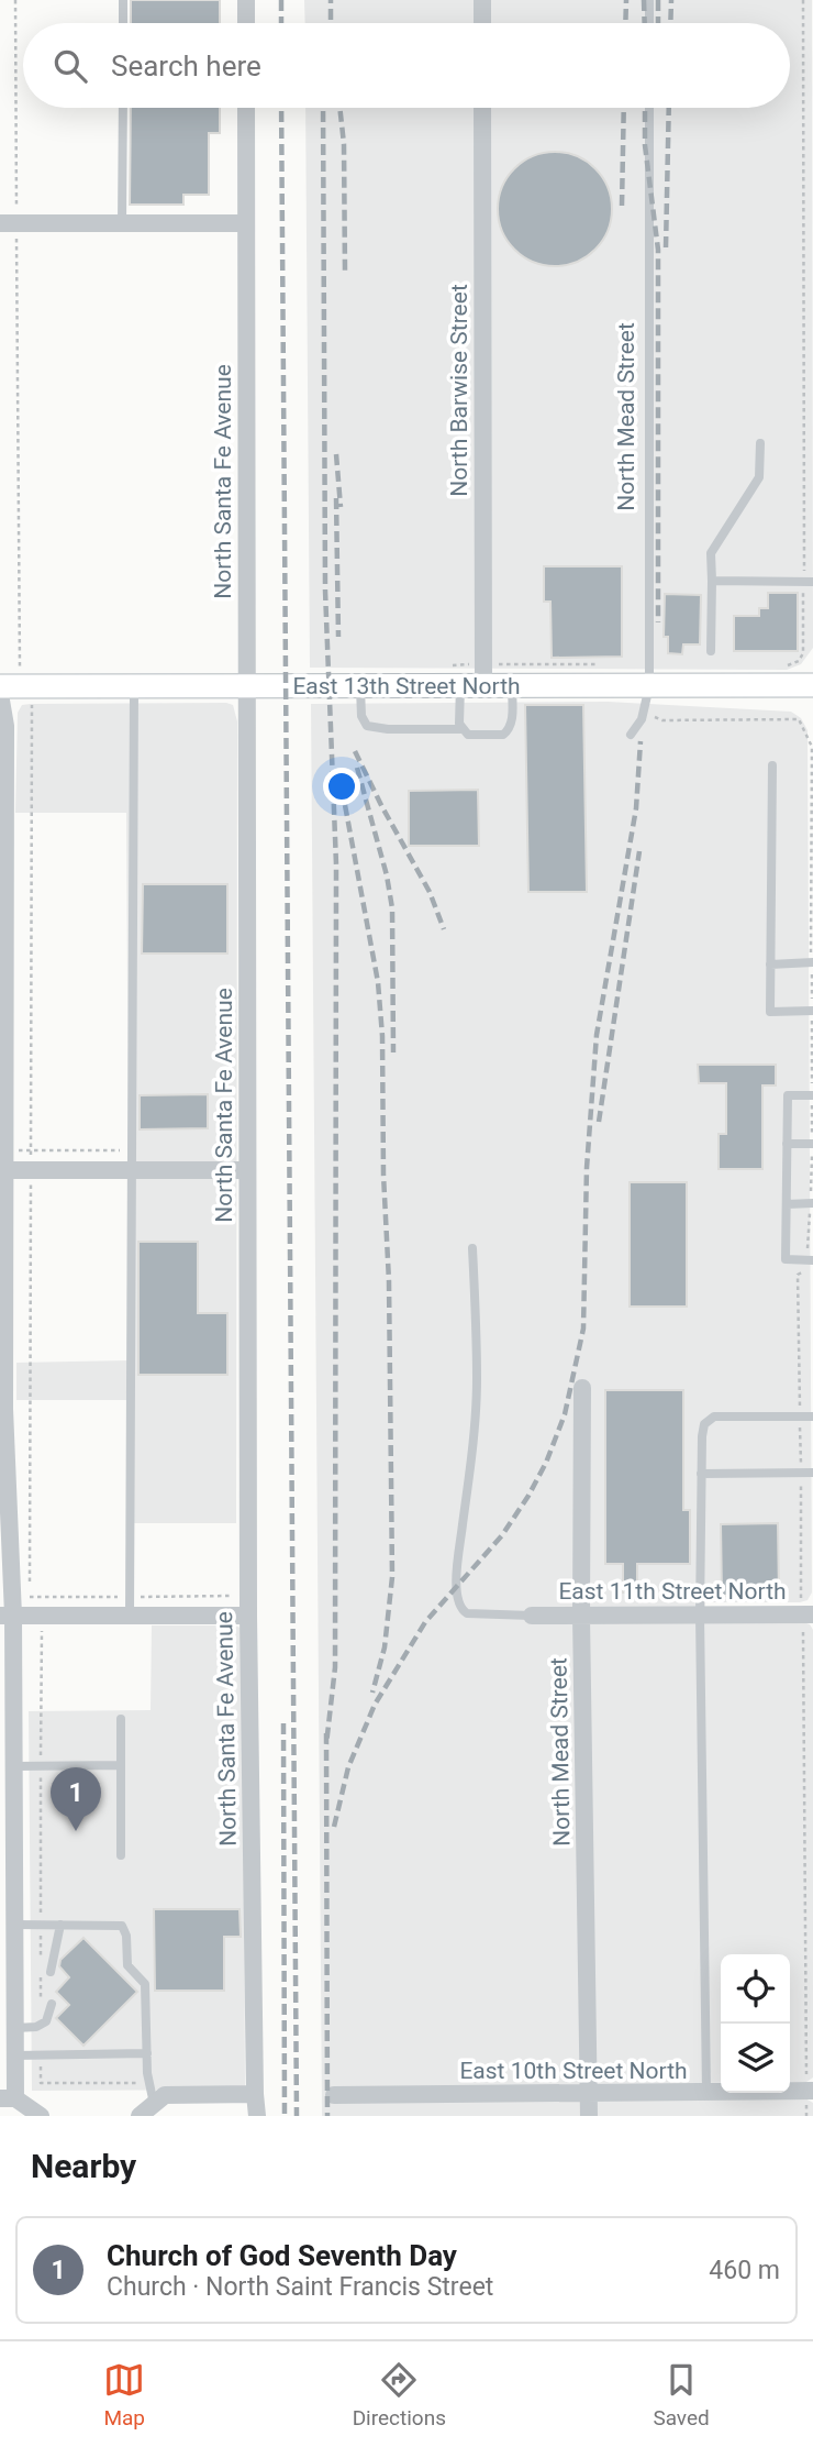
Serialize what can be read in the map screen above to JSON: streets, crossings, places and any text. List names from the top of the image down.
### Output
{
  "streets": {
    "main road": ["East 13th Street North"],
    "street": [
      "North Barwise Street",
      "North Mead Street",
      "North Santa Fe Avenue",
      "East 11th Street North",
      "East 10th Street North"
    ]
  },
  "crossings": [
    ["North Barwise Street", "East 13th Street North"],
    ["North Mead Street", "East 13th Street North"],
    ["North Mead Street", "East 11th Street North"],
    ["North Mead Street", "East 10th Street North"],
    ["North Santa Fe Avenue", "East 13th Street North"]
  ],
  "page": {
    "search": "Search here",
    "pins": "1",
    "heading": "Nearby",
    "list": [
      {
        "mark": "1",
        "name": "Church of God Seventh Day",
        "note": "Church · North Saint Francis Street",
        "value": "460 m"
      }
    ],
    "nav": ["Map", "Directions", "Saved"]
  }
}
